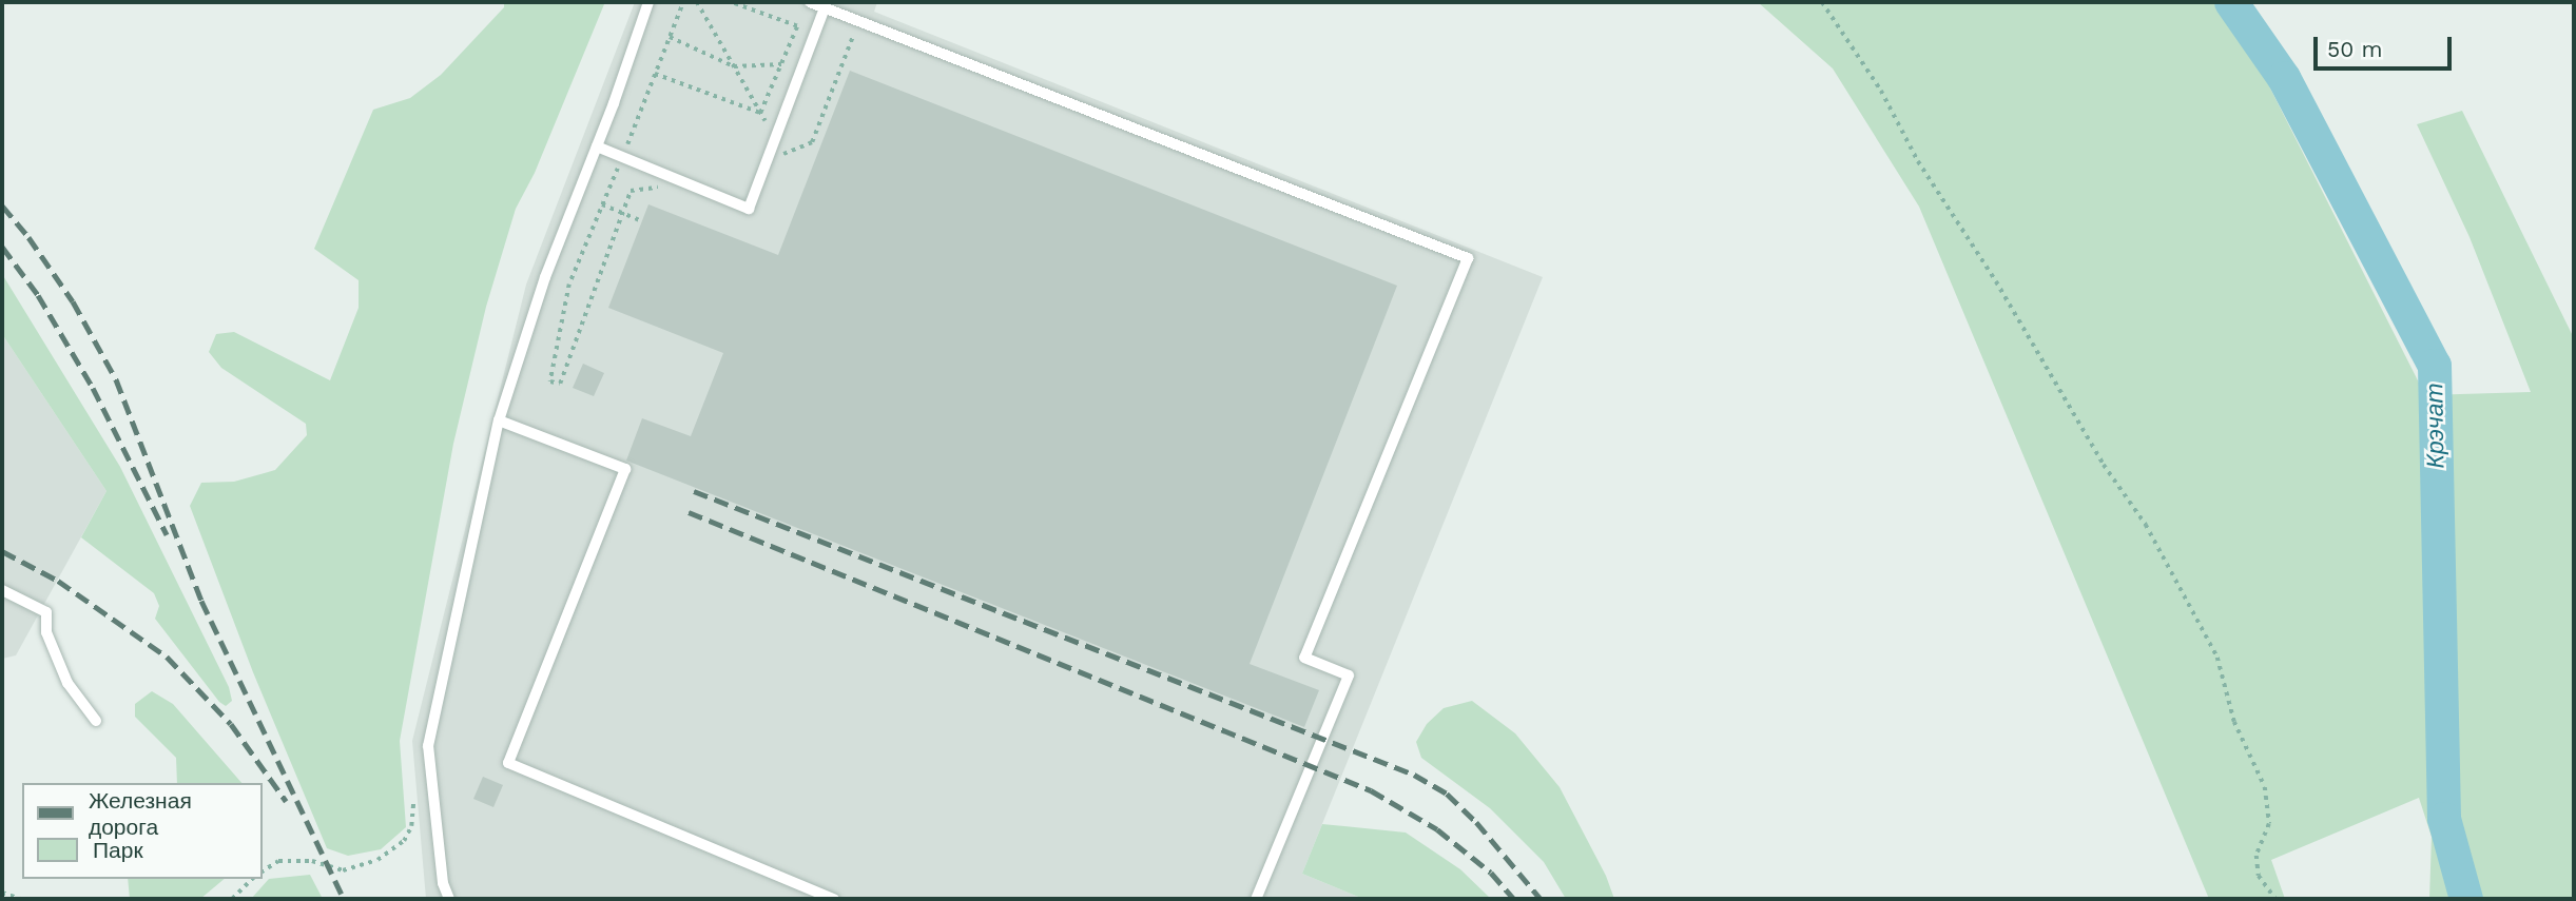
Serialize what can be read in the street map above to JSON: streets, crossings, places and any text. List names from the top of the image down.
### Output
{
  "water": ["Крэчат"],
  "legend": ["Железная дорога", "Парк"],
  "scale_bar": "50 m"
}
